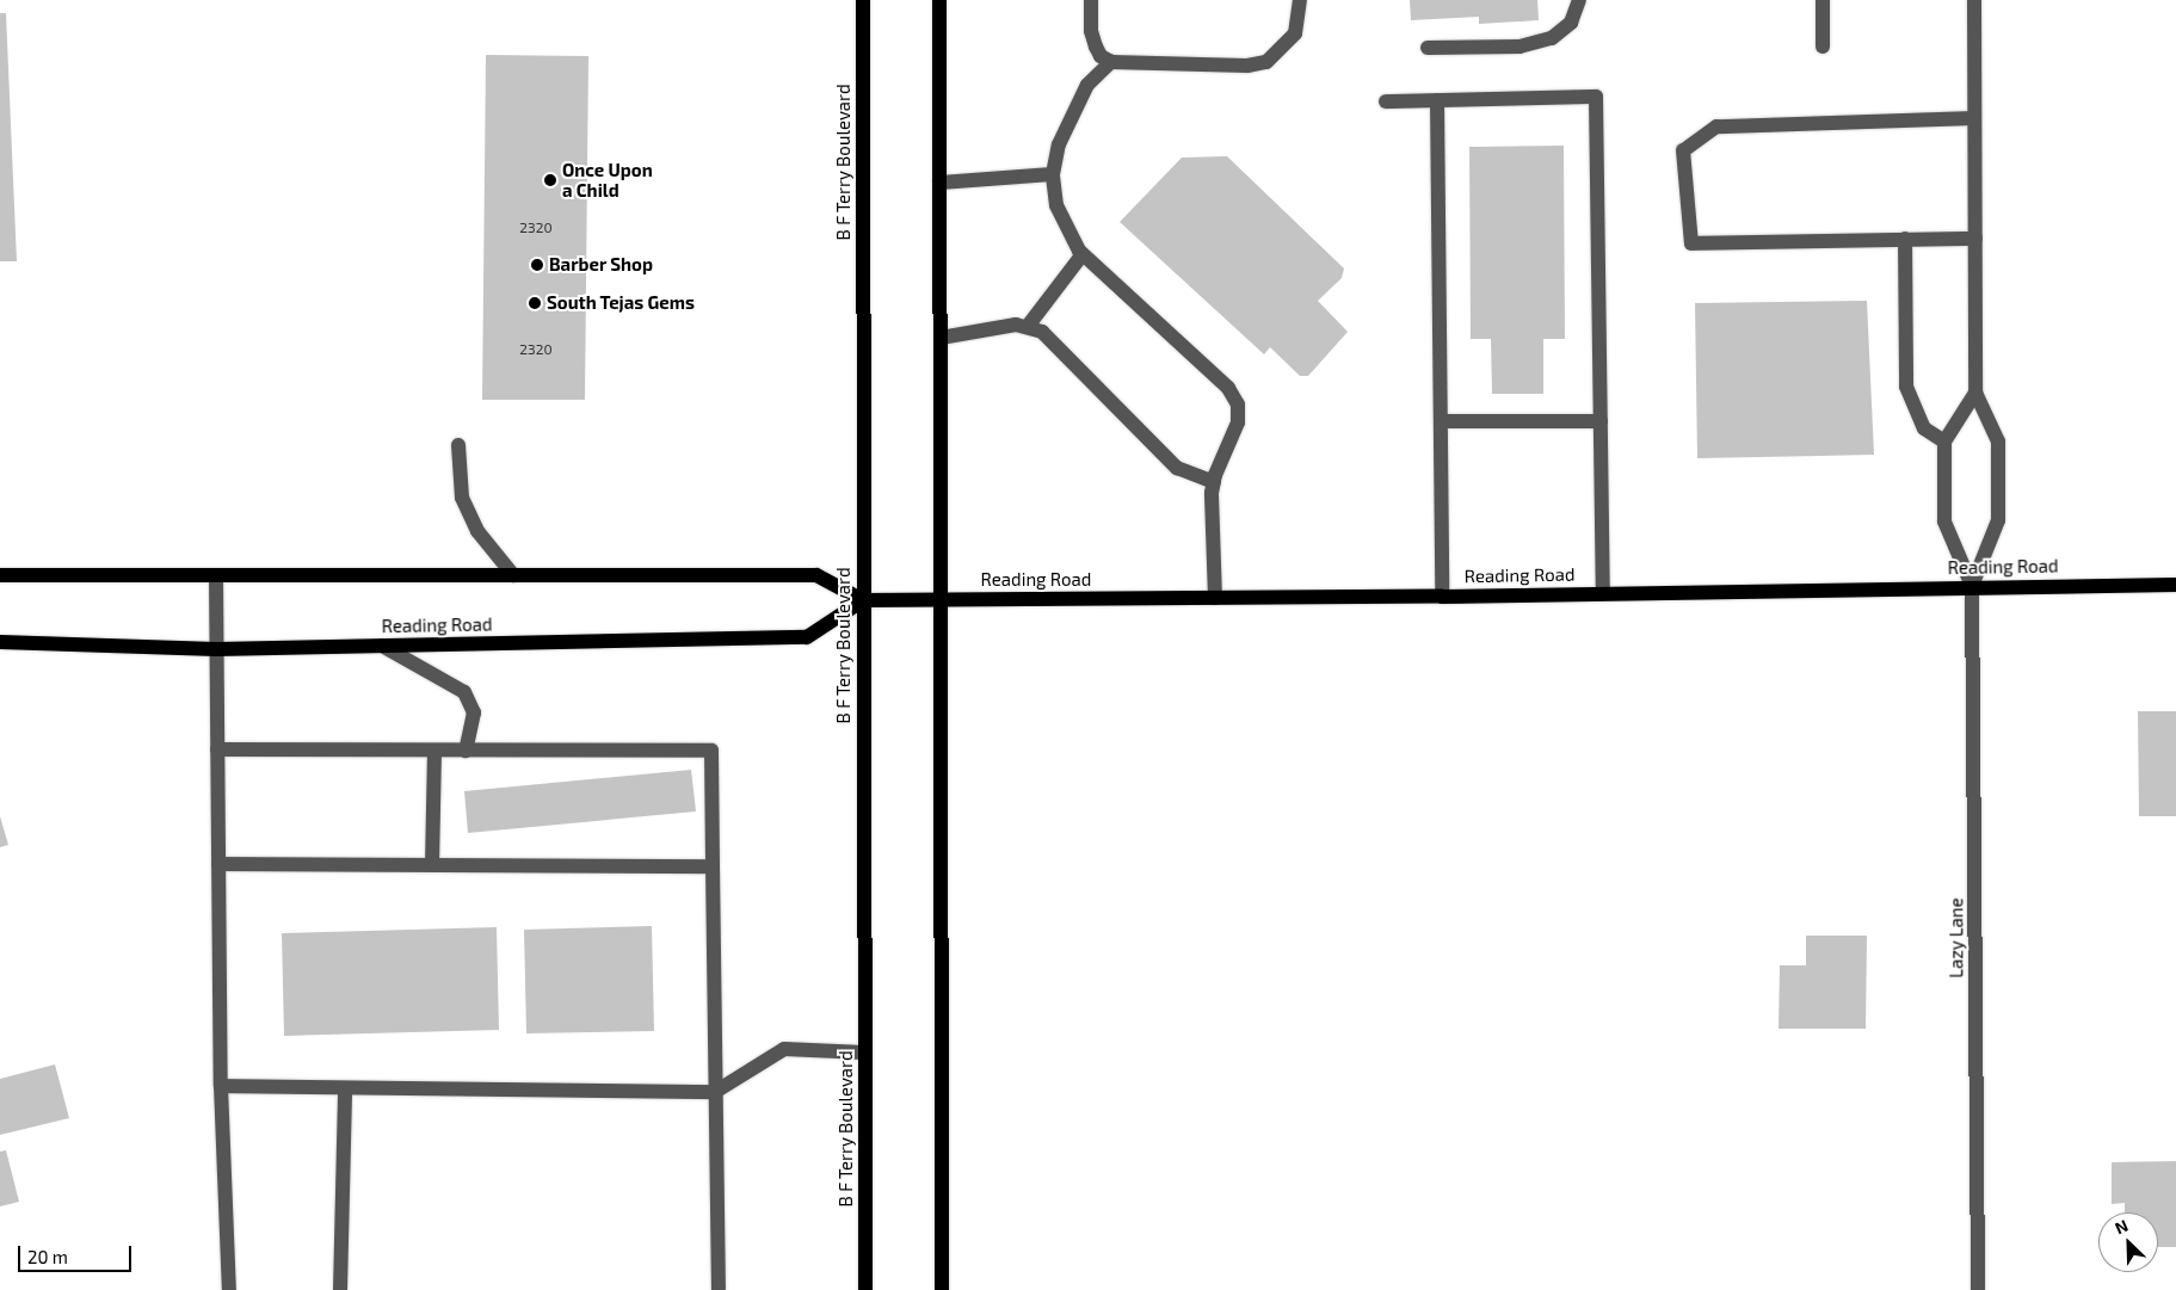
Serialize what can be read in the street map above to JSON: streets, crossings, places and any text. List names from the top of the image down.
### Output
{
  "streets": {
    "main road": ["B F Terry Boulevard", "Reading Road"],
    "street": ["Lazy Lane"]
  },
  "crossings": [
    ["B F Terry Boulevard", "Reading Road"],
    ["Reading Road", "Lazy Lane"]
  ],
  "places": ["Once Upon a Child", "Barber Shop", "South Tejas Gems"],
  "house_numbers": ["2320", "2320"],
  "scale_bar": "20 m",
  "north": "top left"
}
